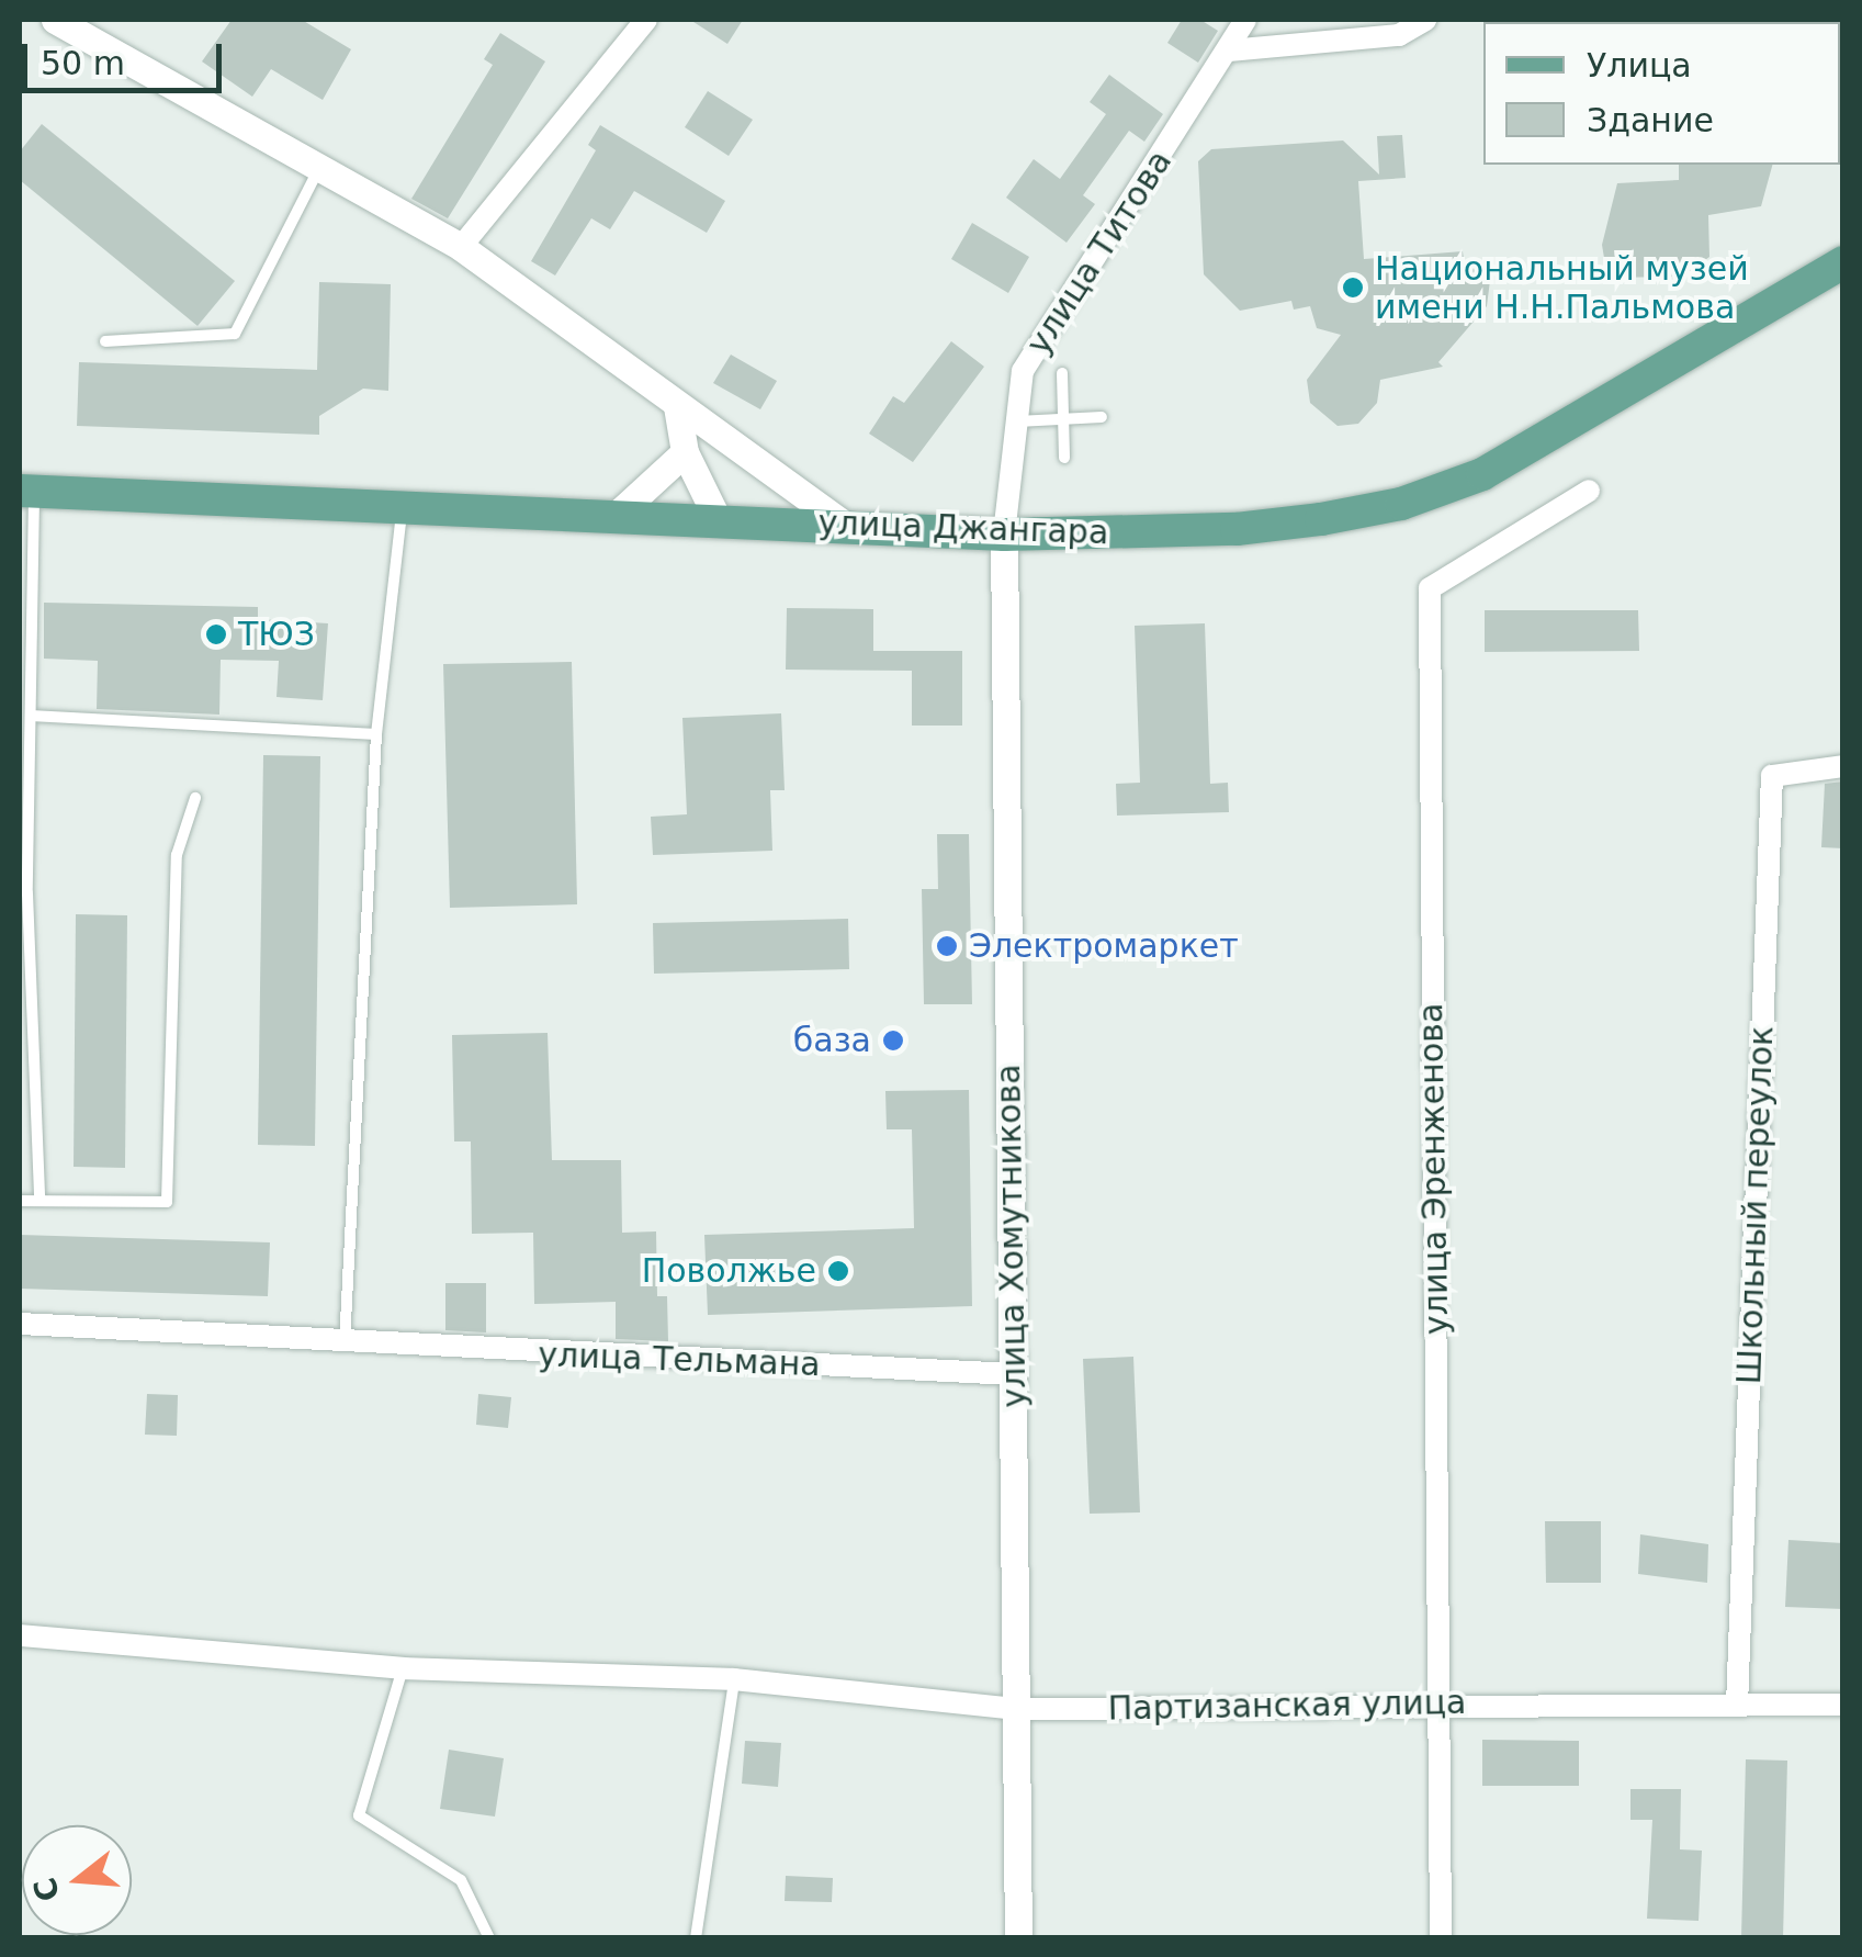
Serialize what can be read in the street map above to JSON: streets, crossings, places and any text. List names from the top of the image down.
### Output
{
  "streets": {
    "main road": ["улица Джангара"],
    "street": [
      "улица Титова",
      "улица Эренженова",
      "Школьный переулок",
      "улица Хомутникова",
      "улица Тельмана",
      "Партизанская улица"
    ]
  },
  "crossings": [
    ["улица Титова", "улица Джангара"],
    ["улица Титова", "улица Хомутникова"],
    ["улица Джангара", "улица Хомутникова"],
    ["улица Эренженова", "Партизанская улица"],
    ["Школьный переулок", "Партизанская улица"],
    ["улица Хомутникова", "улица Тельмана"],
    ["улица Хомутникова", "Партизанская улица"]
  ],
  "places": [
    "Национальный музей имени Н.Н.Пальмова",
    "ТЮЗ",
    "Электромаркет",
    "база",
    "Поволжье"
  ],
  "legend": ["Улица", "Здание"],
  "scale_bar": "50 m",
  "north": "left"
}
